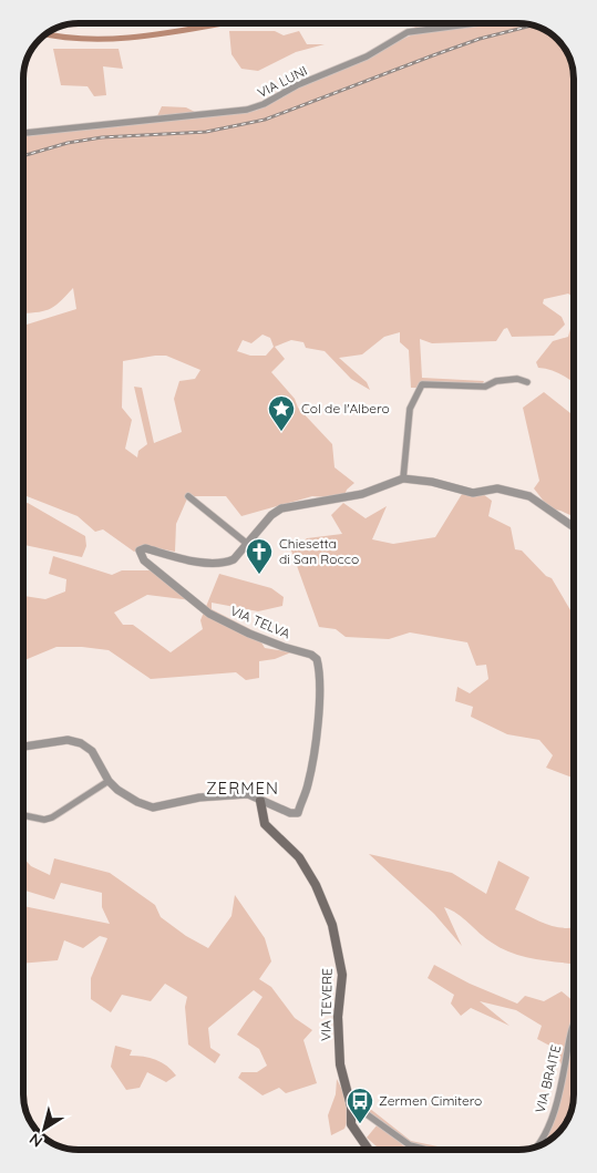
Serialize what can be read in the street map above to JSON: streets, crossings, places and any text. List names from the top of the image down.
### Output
{
  "streets": {
    "main road": ["VIA TEVERE"],
    "street": ["VIA LUNI", "VIA TELVA", "VIA BRAITE"]
  },
  "crossings": [
    ["VIA TELVA", "VIA TEVERE"]
  ],
  "districts": ["ZERMEN"],
  "places": {
    "place": ["Col de l'Albero"],
    "church": ["Chiesetta di San Rocco"],
    "bus stop": ["Zermen Cimitero"]
  },
  "north": "bottom left"
}
